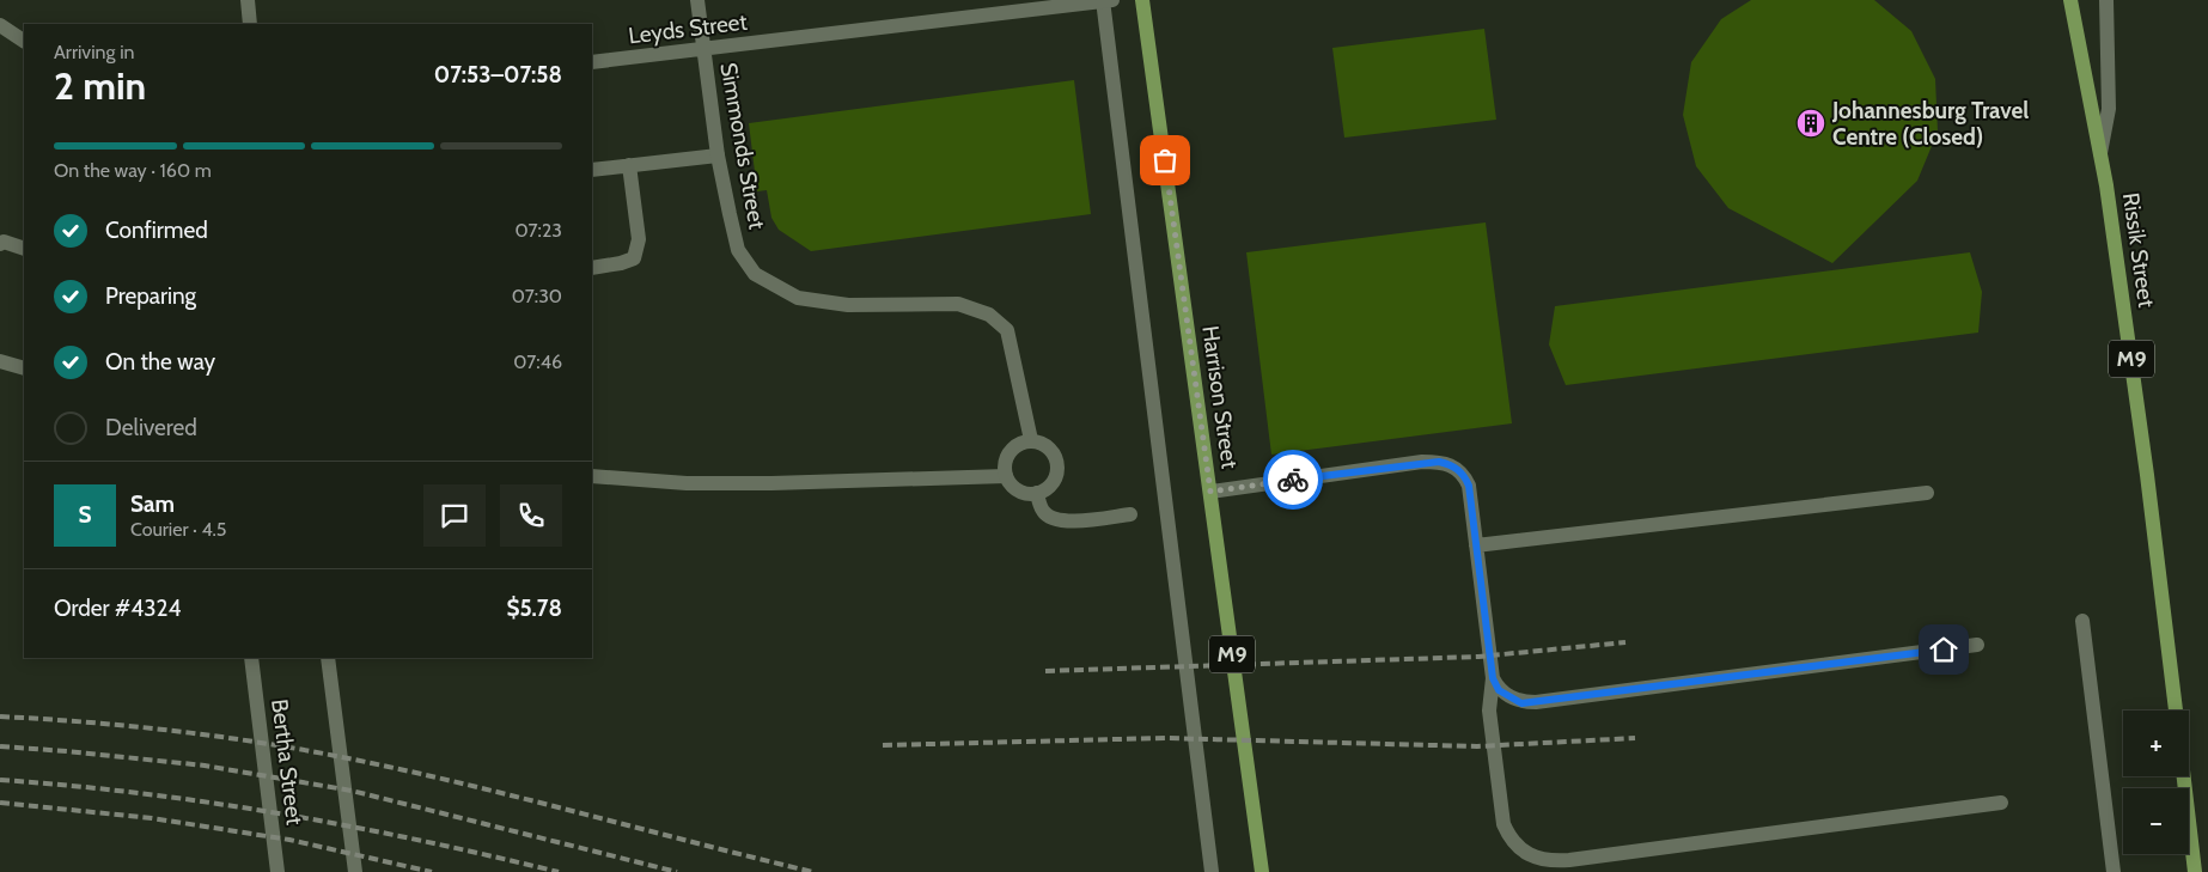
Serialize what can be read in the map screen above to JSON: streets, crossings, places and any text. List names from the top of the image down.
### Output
{
  "streets": {
    "main road": ["Rissik Street", "M9", "Harrison Street"],
    "street": ["Leyds Street", "Simmonds Street", "Bertha Street"]
  },
  "crossings": [
    ["Leyds Street", "Simmonds Street"]
  ],
  "places": {
    "building": ["Johannesburg Travel Centre (Closed)"]
  },
  "page": {
    "heading": ["2 min", "Arriving in", "07:53–07:58"],
    "panel": [
      "Sam",
      "Courier · 4.5",
      "Order #4324",
      "$5.78"
    ],
    "bar": "On the way · 160 m",
    "list": [
      ["Confirmed", "07:23"],
      ["Preparing", "07:30"],
      ["On the way", "07:46"],
      "Delivered"
    ],
    "round": "S",
    "map_buttons": ["+", "−"]
  }
}
